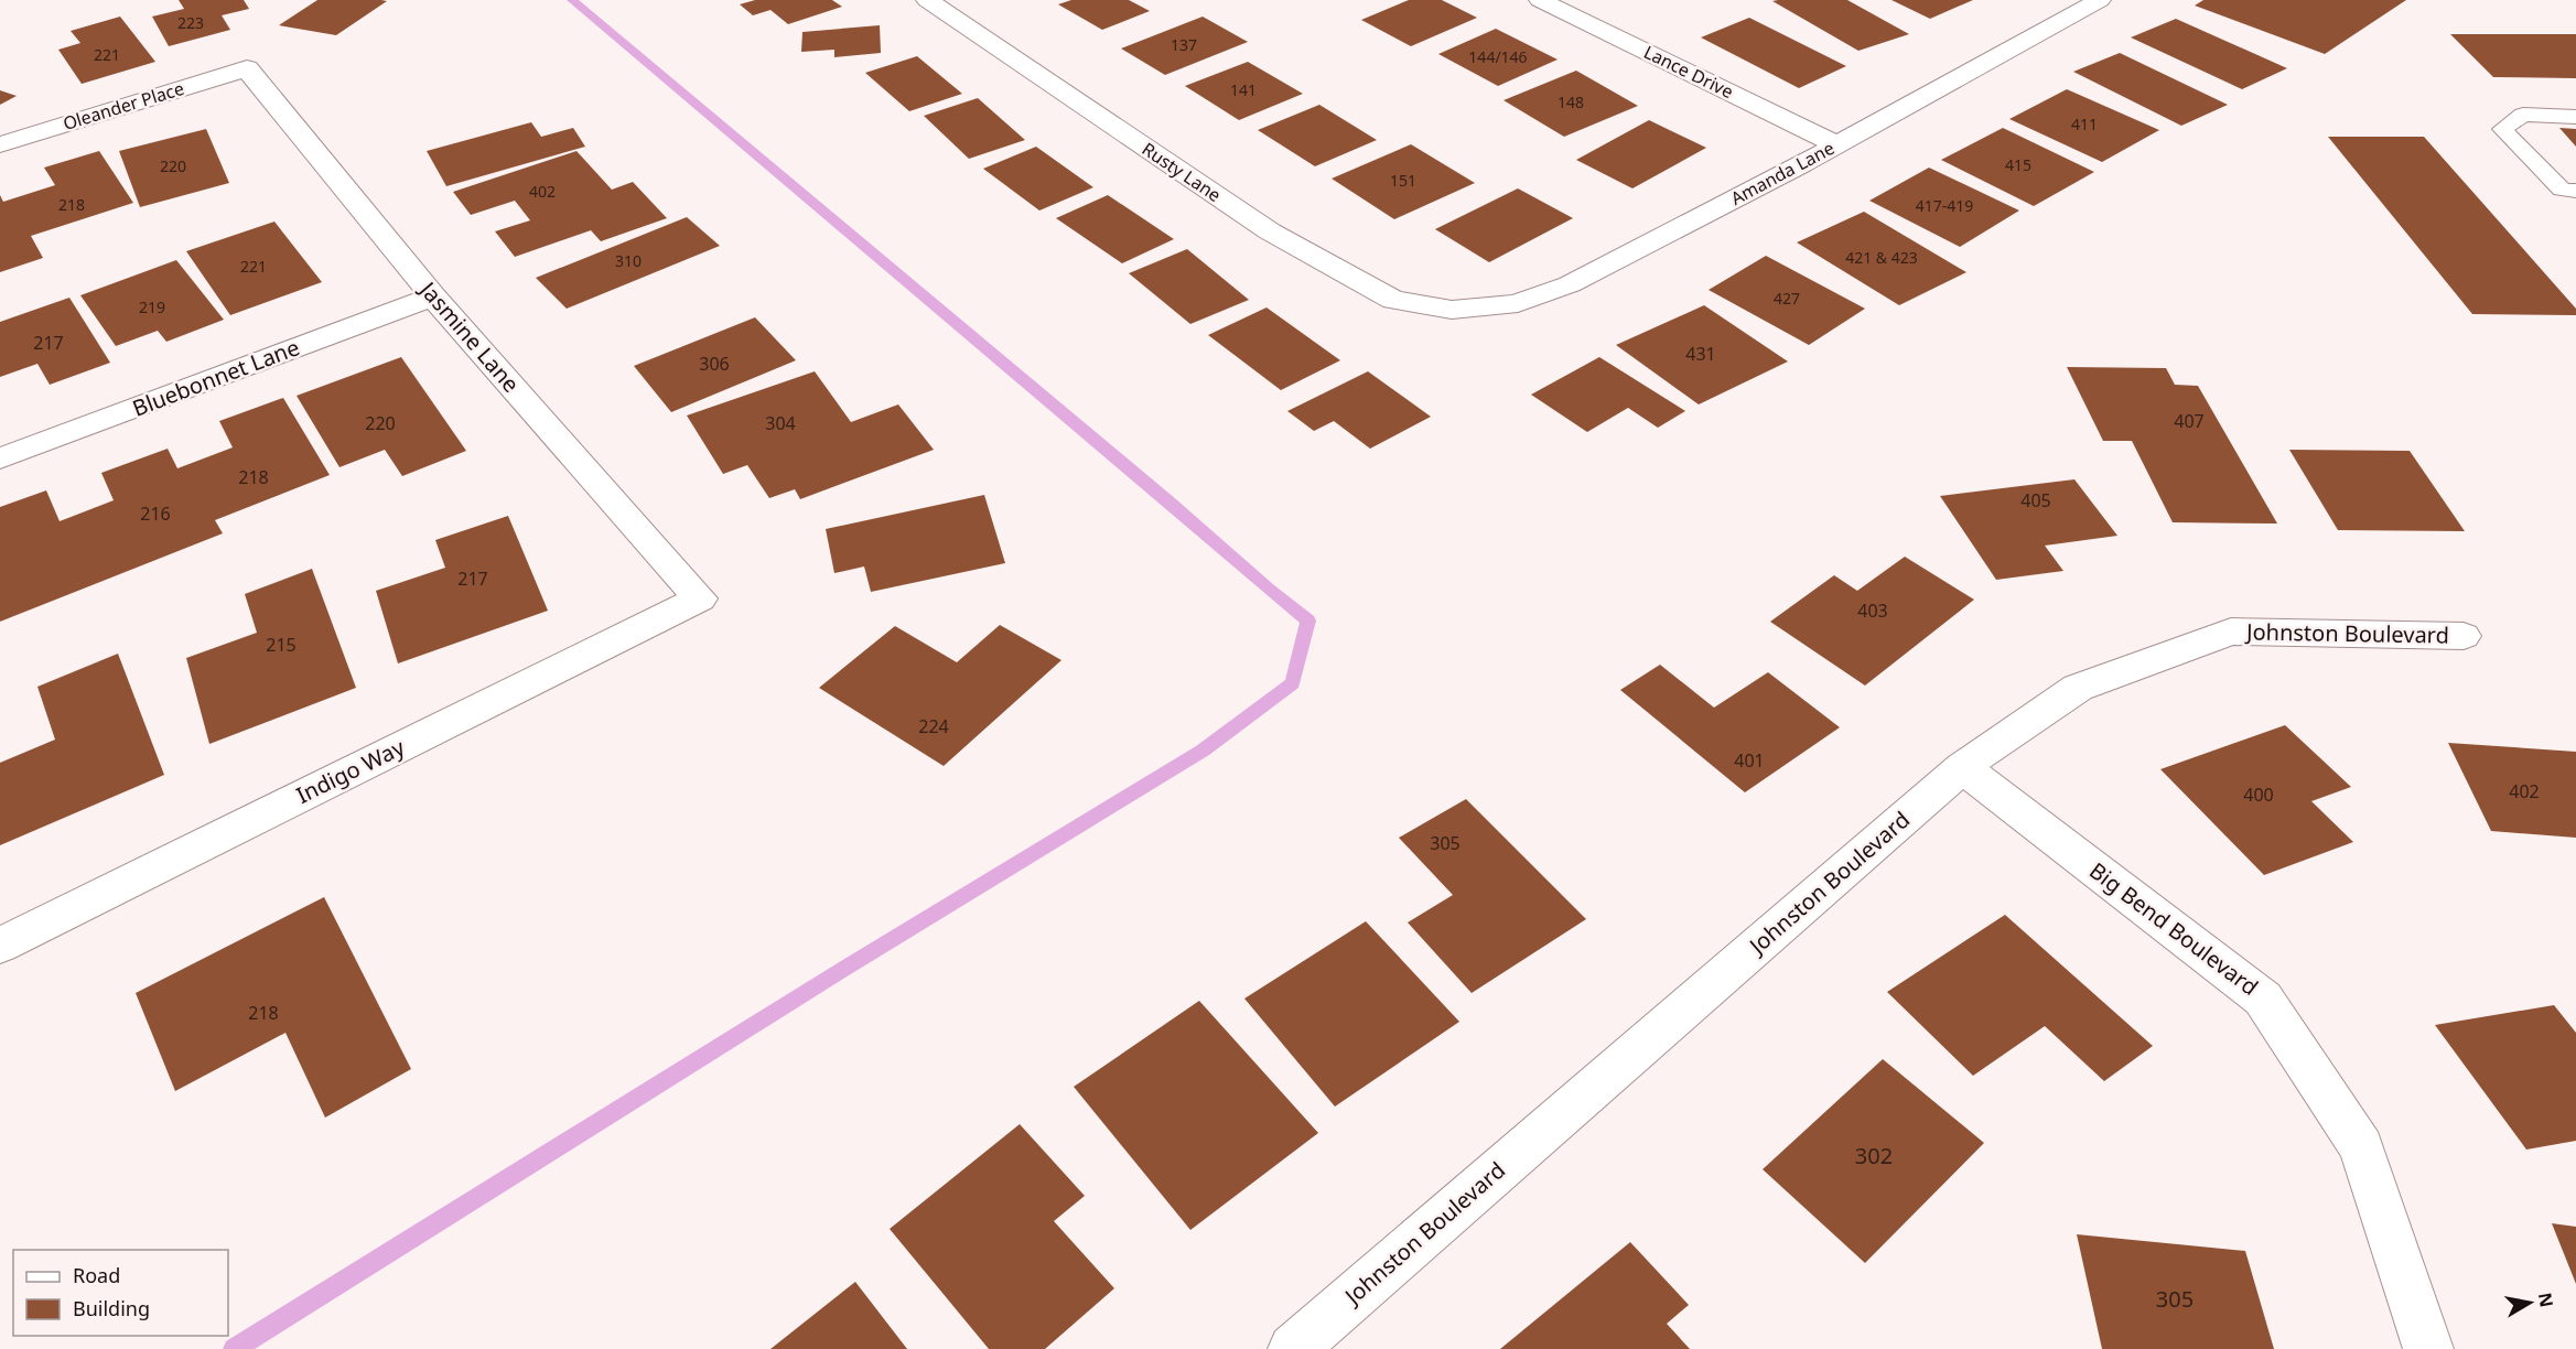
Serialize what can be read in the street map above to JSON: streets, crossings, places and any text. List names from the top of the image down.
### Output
{
  "streets": {
    "street": [
      "Lance Drive",
      "Oleander Place",
      "Rusty Lane",
      "Amanda Lane",
      "Jasmine Lane",
      "Bluebonnet Lane",
      "Johnston Boulevard",
      "Indigo Way",
      "Big Bend Boulevard"
    ]
  },
  "crossings": [
    ["Lance Drive", "Amanda Lane"],
    ["Oleander Place", "Jasmine Lane"],
    ["Rusty Lane", "Amanda Lane"],
    ["Jasmine Lane", "Bluebonnet Lane"],
    ["Jasmine Lane", "Indigo Way"],
    ["Johnston Boulevard", "Big Bend Boulevard"]
  ],
  "house_numbers": [
    "223",
    "137",
    "221",
    "144/146",
    "141",
    "148",
    "411",
    "415",
    "220",
    "151",
    "402",
    "218",
    "417-419",
    "421 & 423",
    "310",
    "221",
    "427",
    "219",
    "217",
    "431",
    "306",
    "407",
    "220",
    "304",
    "218",
    "405",
    "216",
    "217",
    "403",
    "215",
    "224",
    "401",
    "402",
    "400",
    "305",
    "218",
    "302",
    "305"
  ],
  "legend": ["Road", "Building"],
  "north": "right"
}
